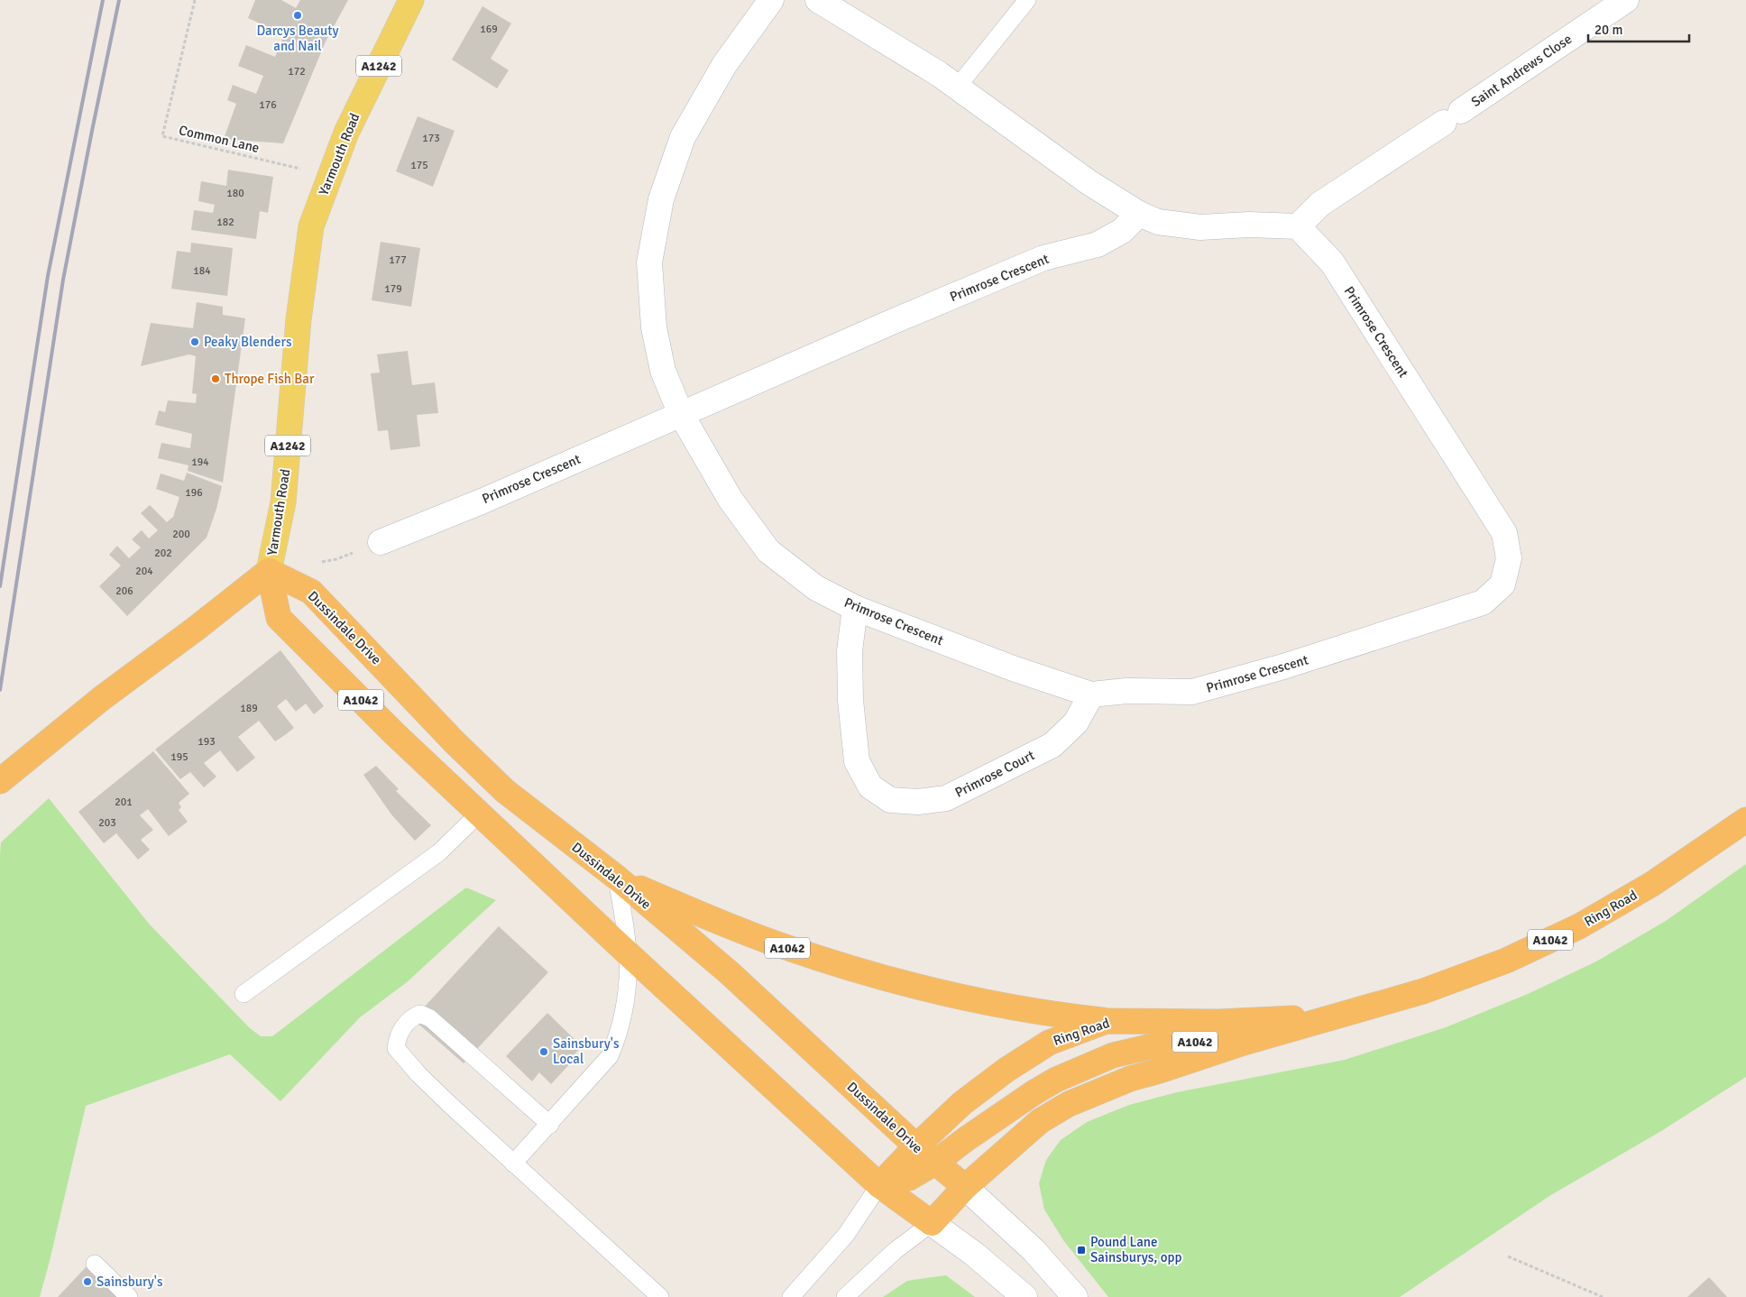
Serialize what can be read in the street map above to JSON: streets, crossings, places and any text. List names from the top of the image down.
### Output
{
  "streets": {
    "highway": [
      "Yarmouth Road",
      "Dussindale Drive",
      "A1042",
      "Ring Road"
    ],
    "main road": ["A1242"],
    "street": ["Saint Andrews Close", "Primrose Crescent", "Primrose Court"],
    "path": ["Common Lane"]
  },
  "crossings": [
    ["Saint Andrews Close", "Primrose Crescent"],
    ["Common Lane", "Yarmouth Road"],
    ["Yarmouth Road", "Dussindale Drive"],
    ["Yarmouth Road", "A1042"],
    ["Primrose Crescent", "Primrose Court"],
    ["Dussindale Drive", "A1042"],
    ["Dussindale Drive", "Ring Road"],
    ["A1042", "Ring Road"]
  ],
  "places": {
    "other": [
      "Darcys Beauty and Nail",
      "Peaky Blenders",
      "Thrope Fish Bar",
      "Sainsbury's Local",
      "Sainsbury's"
    ],
    "transit": ["Pound Lane Sainsburys, opp"]
  },
  "house_numbers": [
    "169",
    "172",
    "176",
    "173",
    "175",
    "180",
    "182",
    "177",
    "184",
    "179",
    "194",
    "196",
    "200",
    "202",
    "204",
    "206",
    "189",
    "193",
    "195",
    "201",
    "203"
  ],
  "scale_bar": "20 m"
}
